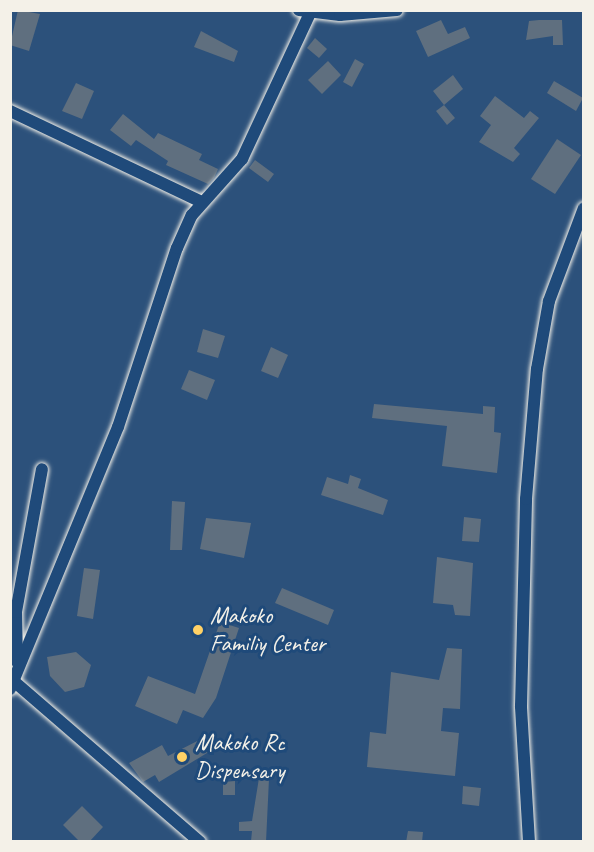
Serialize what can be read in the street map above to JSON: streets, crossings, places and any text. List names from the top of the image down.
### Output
{
  "places": ["Makoko Familiy Center", "Makoko Rc Dispensary"]
}
